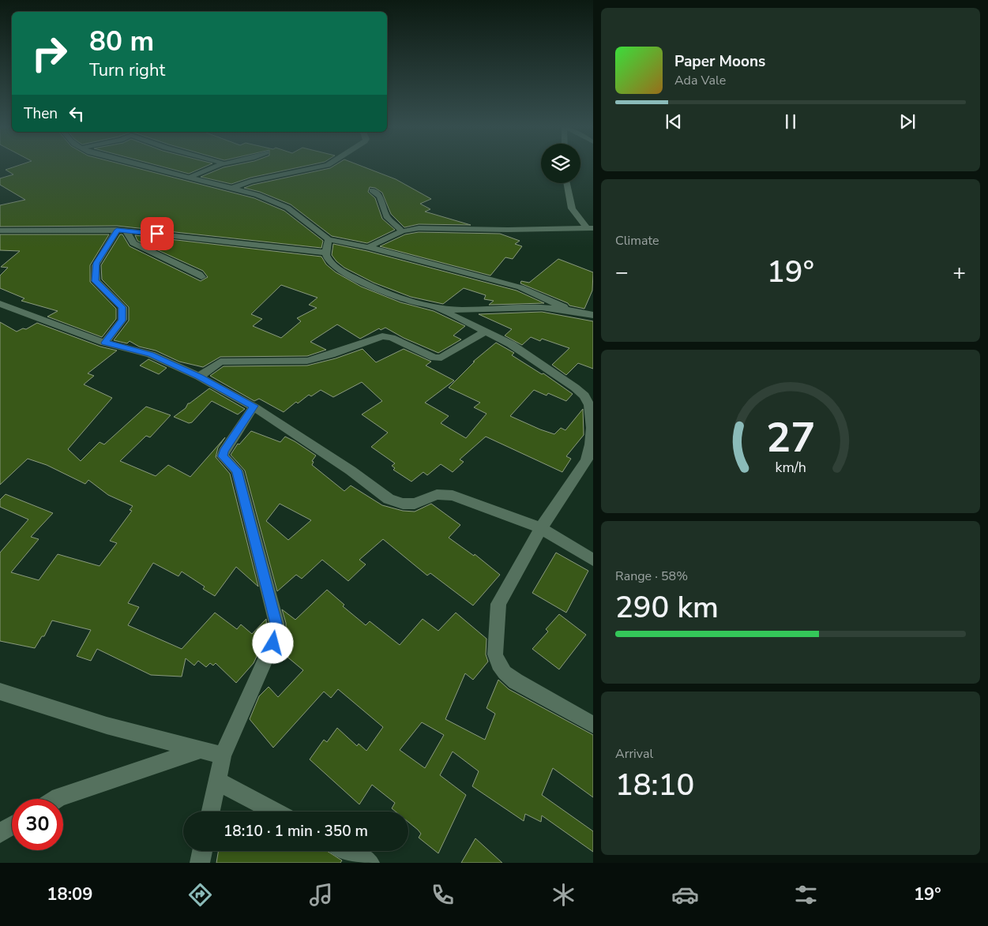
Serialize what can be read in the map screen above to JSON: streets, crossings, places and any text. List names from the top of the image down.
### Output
{
  "page": {
    "turn": ["80 m", "Turn right"],
    "song": ["Paper Moons", "Ada Vale"],
    "then": "Then",
    "tile": [
      "Climate",
      ["Range · 58%", "290 km"],
      ["Arrival", "18:10"]
    ],
    "heat": ["−", "19°", "+"],
    "limit": "30",
    "trip": "18:10 · 1 min · 350 m",
    "tabs": ["18:09", "19°"],
    "gauge": ["27", "km/h"]
  }
}
